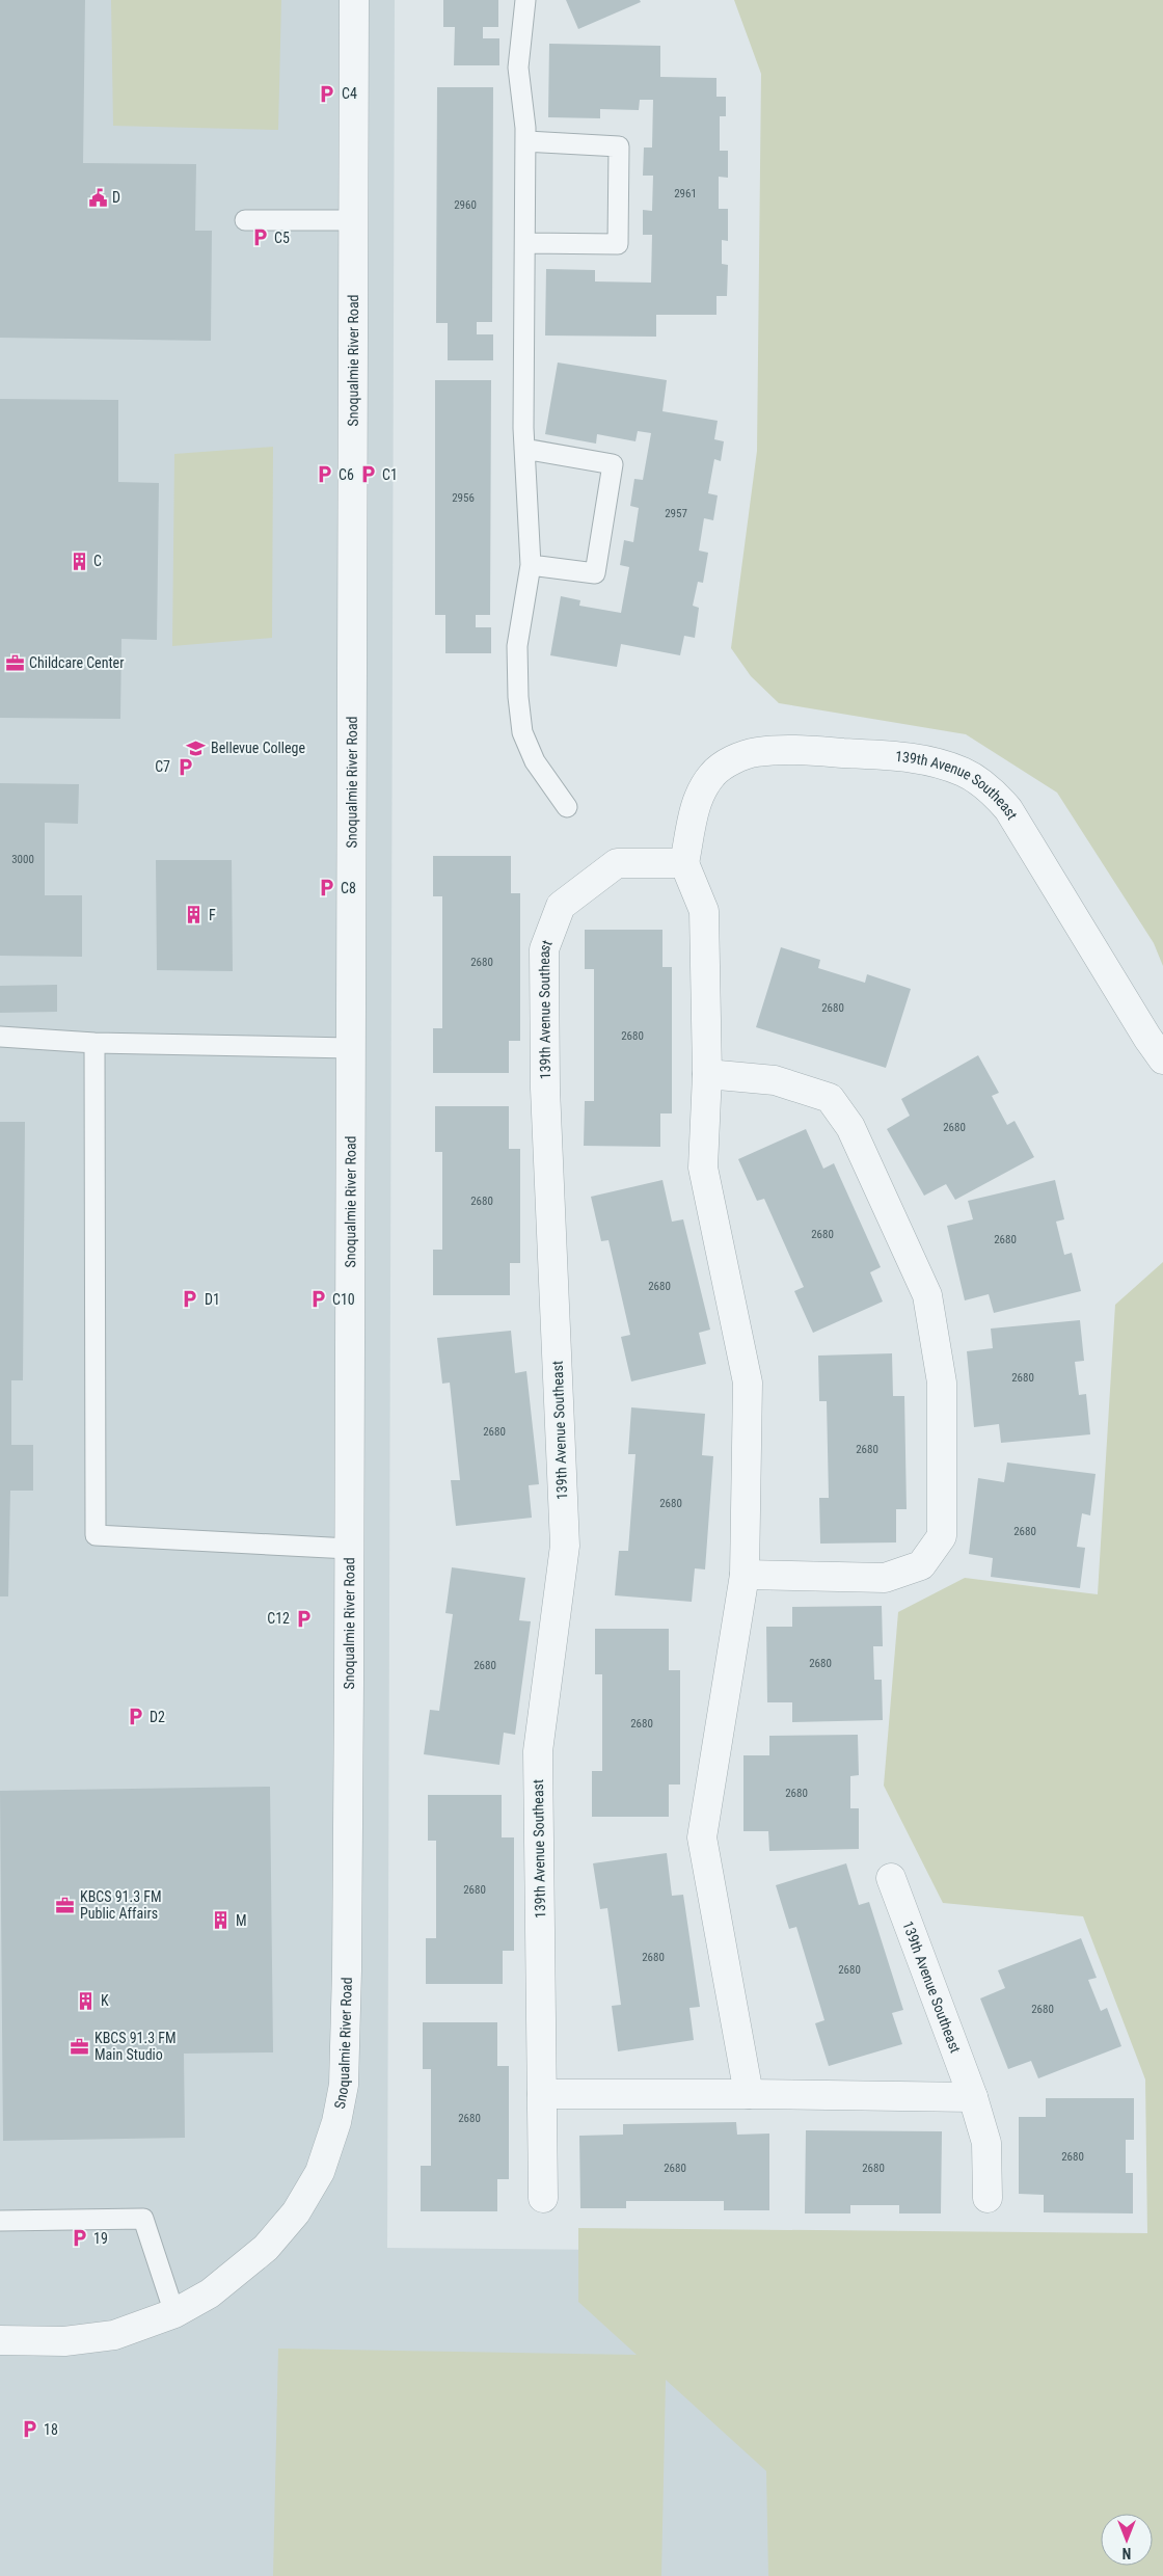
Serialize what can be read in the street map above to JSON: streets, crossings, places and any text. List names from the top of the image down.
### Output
{
  "streets": {
    "street": ["Snoqualmie River Road", "139th Avenue Southeast"]
  },
  "places": {
    "parking": [
      "C4",
      "C5",
      "C6",
      "C1",
      "C7",
      "C8",
      "D1",
      "C10",
      "C12",
      "D2",
      "19",
      "18"
    ],
    "public building": ["D"],
    "building": [
      "C",
      "F",
      "M",
      "K"
    ],
    "office": ["Childcare Center", "KBCS 91.3 FM Public Affairs", "KBCS 91.3 FM Main Studio"],
    "school or university": ["Bellevue College"]
  },
  "house_numbers": [
    "2961",
    "2960",
    "2956",
    "2957",
    "3000",
    "2680",
    "2680",
    "2680",
    "2680",
    "2680",
    "2680",
    "2680",
    "2680",
    "2680",
    "2680",
    "2680",
    "2680",
    "2680",
    "2680",
    "2680",
    "2680",
    "2680",
    "2680",
    "2680",
    "2680",
    "2680",
    "2680",
    "2680",
    "2680",
    "2680"
  ],
  "north": "bottom"
}
